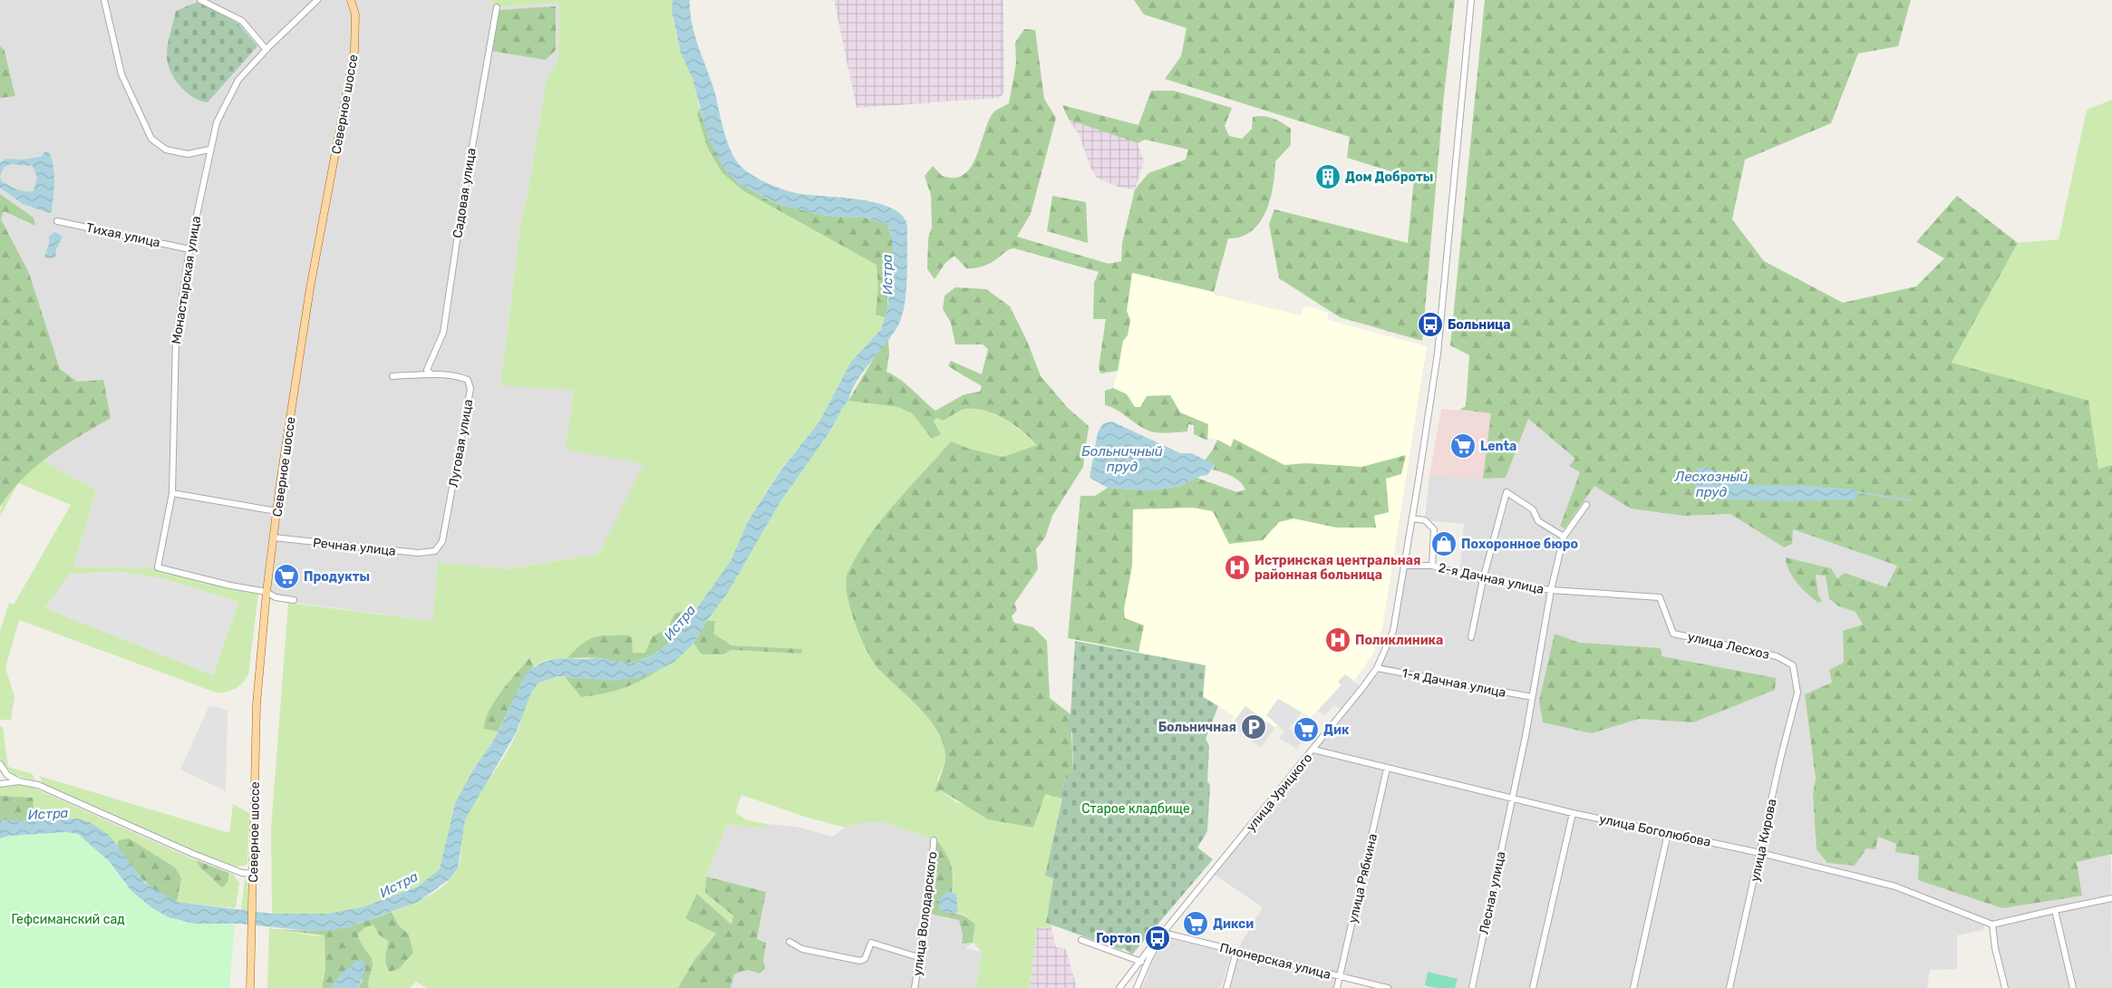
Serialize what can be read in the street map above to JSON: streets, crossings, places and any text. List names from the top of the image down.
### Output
{
  "streets": {
    "main road": ["Северное шоссе"],
    "street": [
      "Садовая улица",
      "Тихая улица",
      "Монастырская улица",
      "Луговая улица",
      "Речная улица",
      "2-я Дачная улица",
      "улица Лесхоз",
      "1-я Дачная улица",
      "улица Урицкого",
      "улица Боголюбова",
      "улица Кирова",
      "улица Рябкина",
      "Лесная улица",
      "улица Володарского",
      "Пионерская улица"
    ]
  },
  "crossings": [
    ["Северное шоссе", "Монастырская улица"],
    ["Северное шоссе", "Речная улица"],
    ["Садовая улица", "Луговая улица"],
    ["Тихая улица", "Монастырская улица"],
    ["Луговая улица", "Речная улица"],
    ["2-я Дачная улица", "улица Лесхоз"],
    ["2-я Дачная улица", "улица Урицкого"],
    ["2-я Дачная улица", "Лесная улица"],
    ["улица Лесхоз", "улица Кирова"],
    ["улица Лесхоз", "Лесная улица"],
    ["1-я Дачная улица", "улица Урицкого"],
    ["1-я Дачная улица", "Лесная улица"],
    ["улица Урицкого", "улица Боголюбова"],
    ["улица Урицкого", "Пионерская улица"],
    ["улица Боголюбова", "улица Кирова"],
    ["улица Боголюбова", "улица Рябкина"],
    ["улица Боголюбова", "Лесная улица"],
    ["улица Рябкина", "Пионерская улица"]
  ],
  "water": ["Истра", "Больничный пруд", "Лесхозный пруд"],
  "parks": ["Старое кладбище", "Гефсиманский сад"],
  "places": {
    "building": ["Дом Доброты"],
    "bus stop": ["Больница", "Гортоп"],
    "supermarket": [
      "Lenta",
      "Продукты",
      "Дик",
      "Дикси"
    ],
    "shop": ["Похоронное бюро"],
    "hospital": ["Истринская центральная районная больница", "Поликлиника"],
    "parking": ["Больничная"]
  }
}
